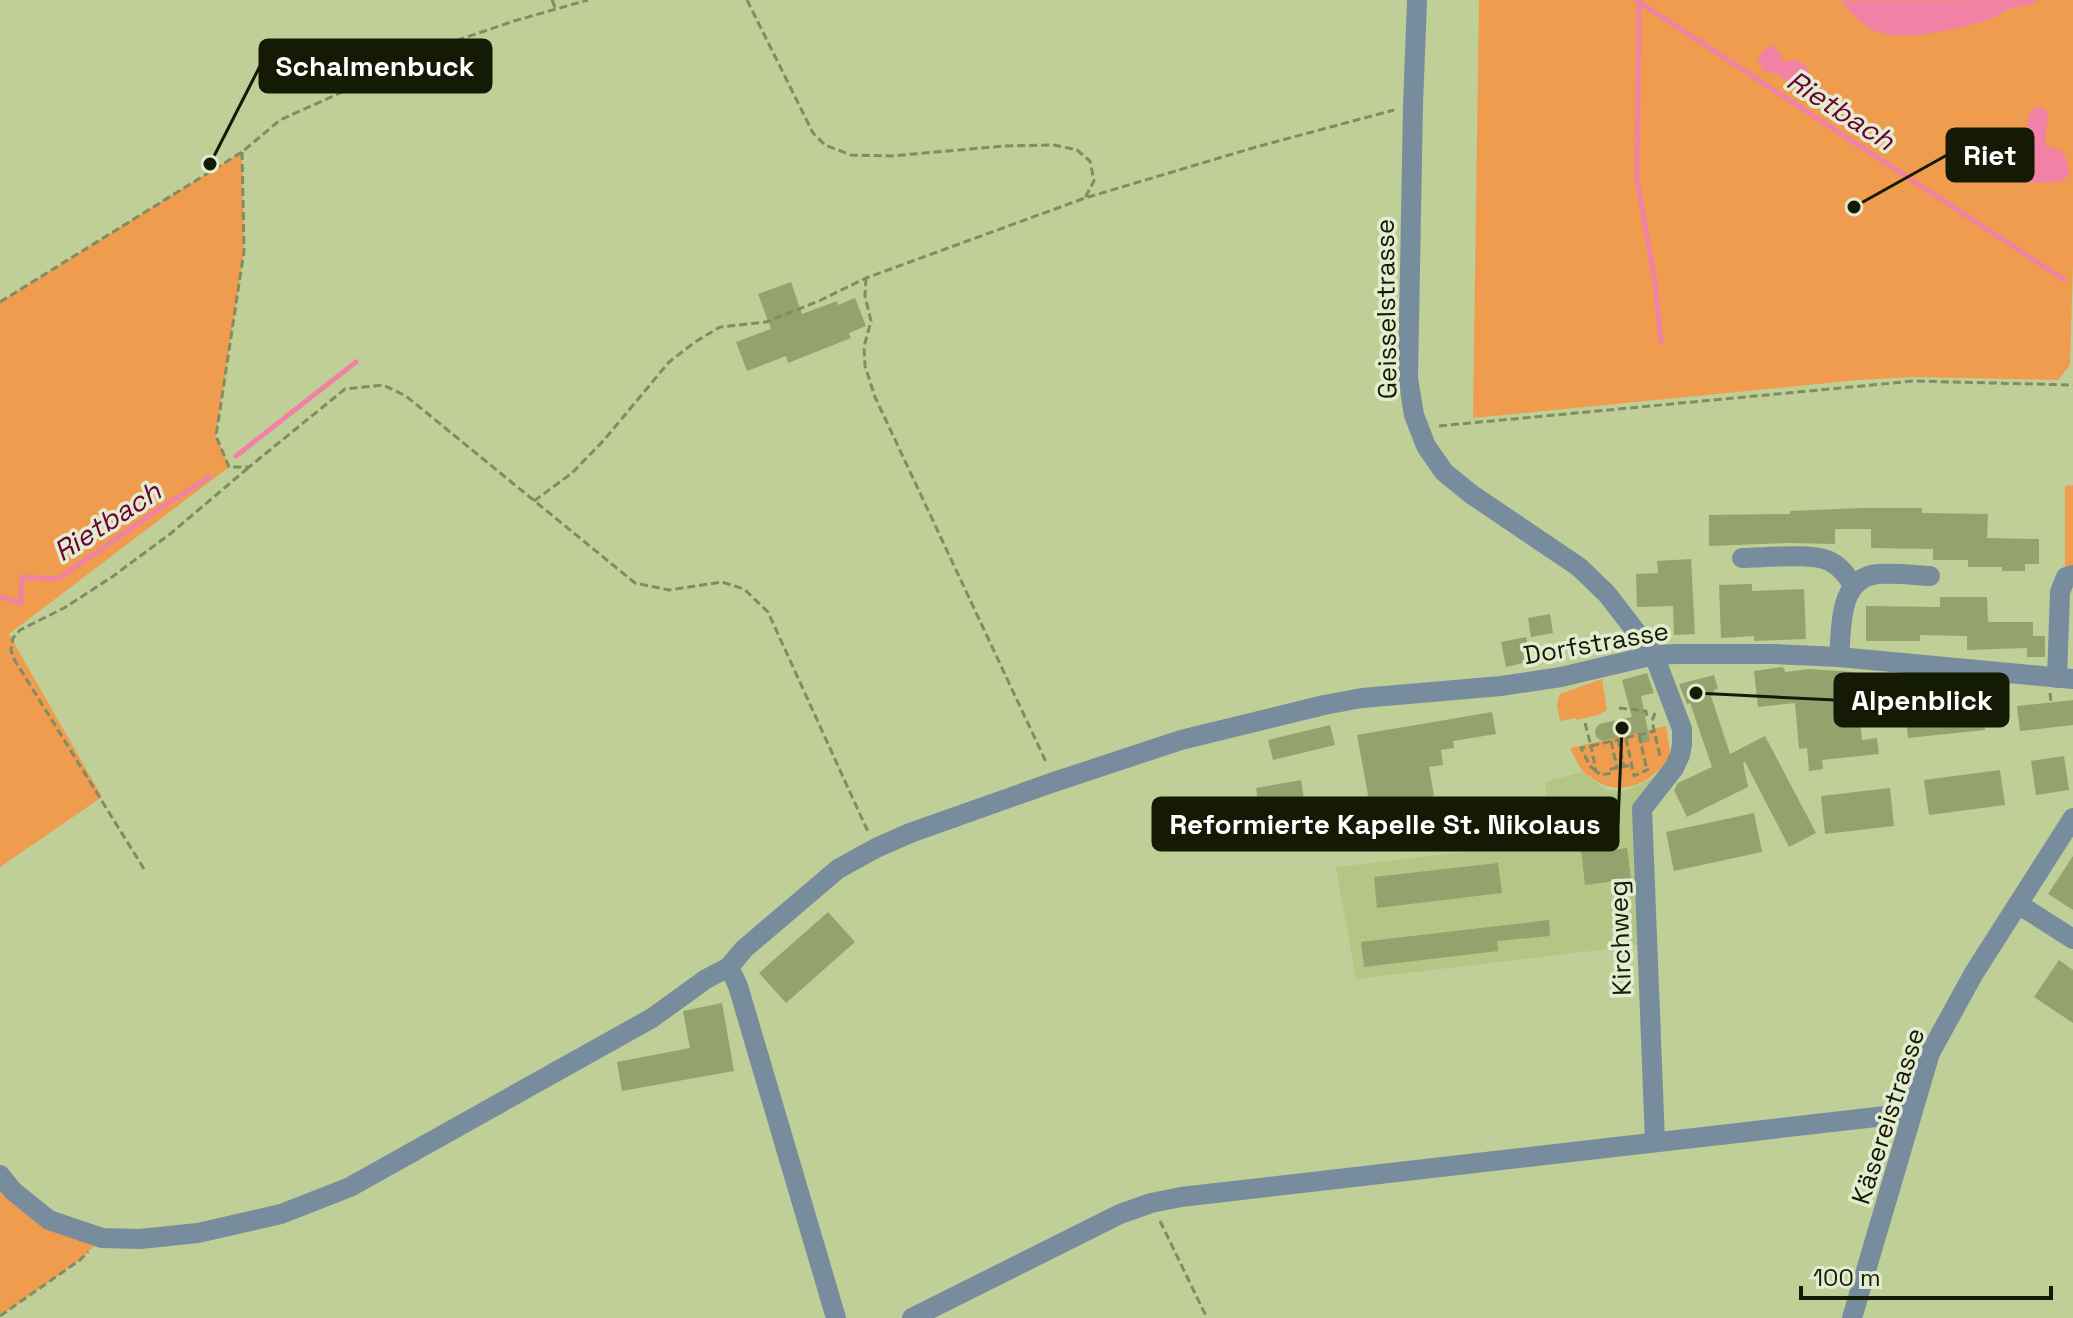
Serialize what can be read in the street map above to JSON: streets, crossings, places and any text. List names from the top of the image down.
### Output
{
  "streets": {
    "street": [
      "Geisselstrasse",
      "Dorfstrasse",
      "Kirchweg",
      "Käsereistrasse"
    ]
  },
  "crossings": [
    ["Geisselstrasse", "Dorfstrasse"],
    ["Geisselstrasse", "Kirchweg"],
    ["Dorfstrasse", "Kirchweg"]
  ],
  "water": ["Rietbach"],
  "places": [
    "Schalmenbuck",
    "Riet",
    "Alpenblick",
    "Reformierte Kapelle St. Nikolaus"
  ],
  "scale_bar": "100 m"
}
